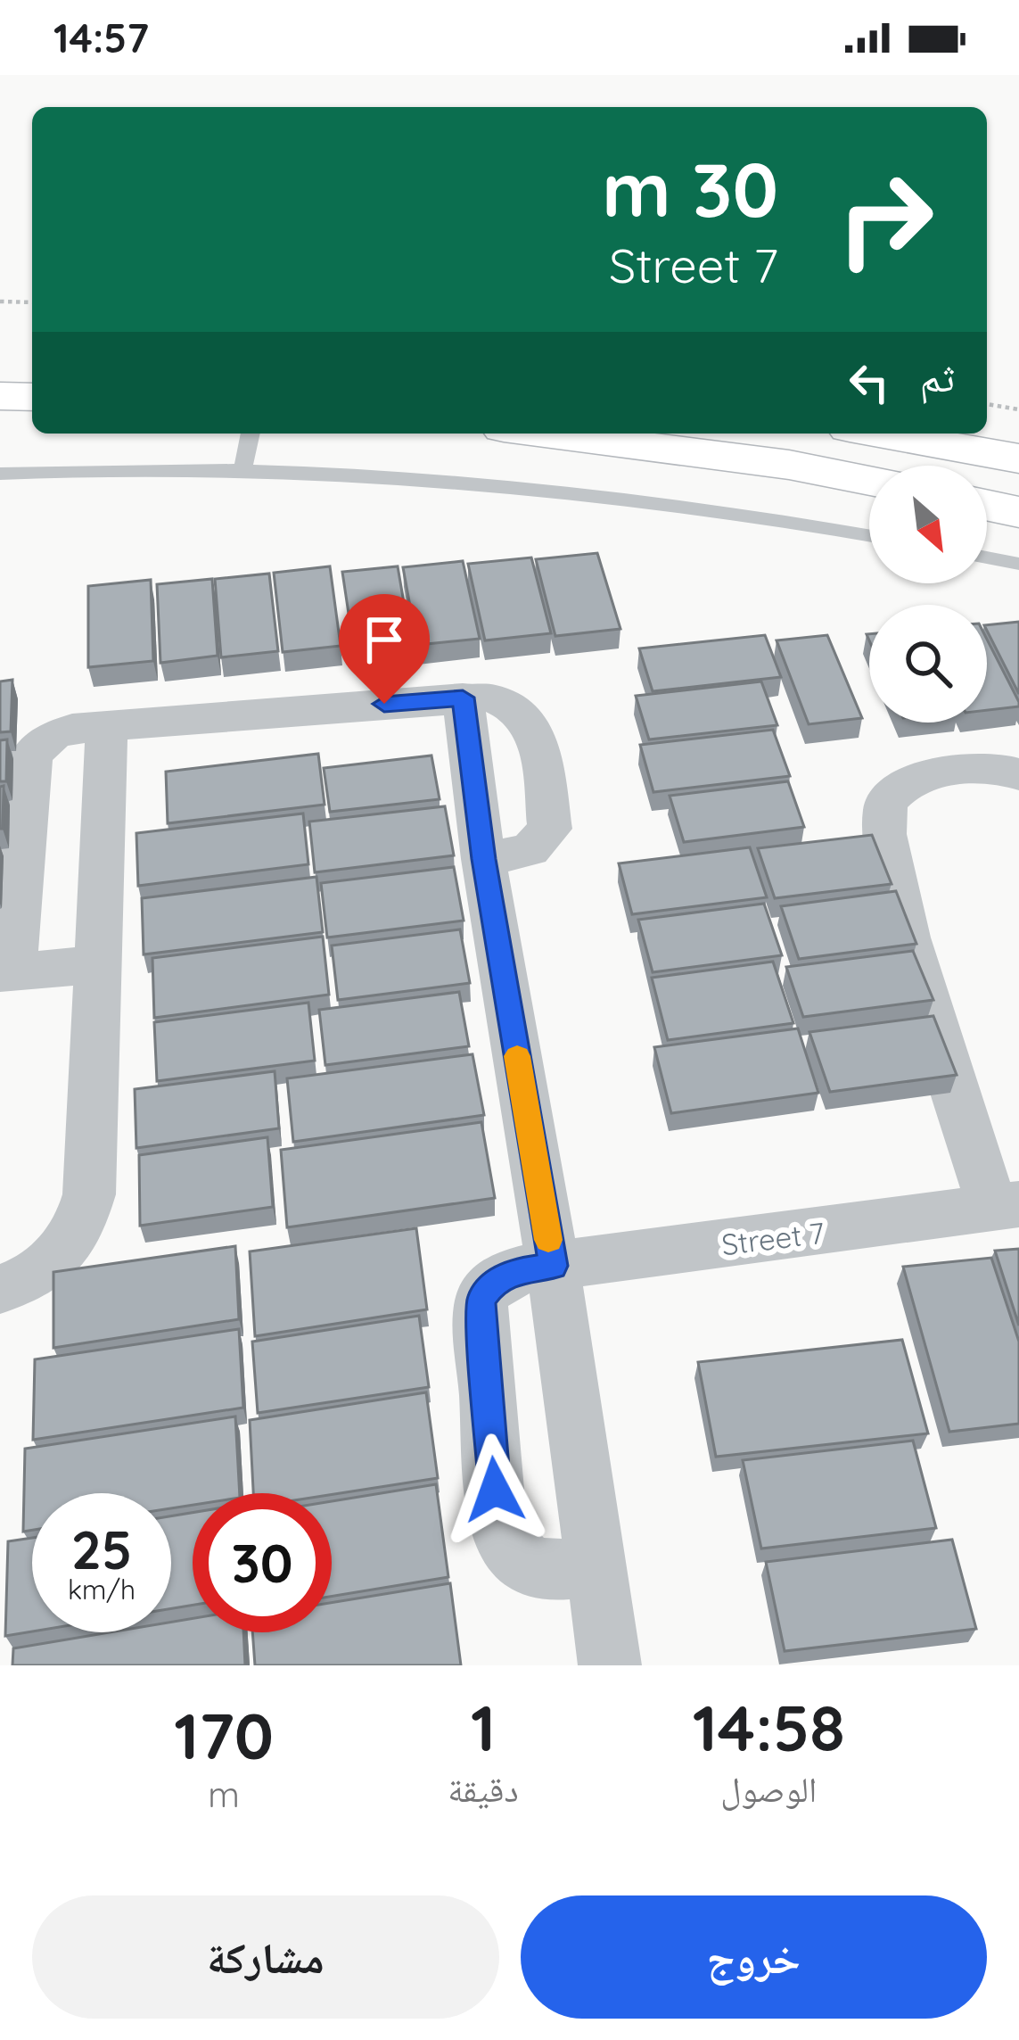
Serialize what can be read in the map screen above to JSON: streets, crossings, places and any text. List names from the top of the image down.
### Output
{
  "streets": {
    "street": ["Street 7"]
  },
  "north": "bottom right",
  "page": {
    "status": "14:57",
    "turn": ["30 m", "Street 7"],
    "then": "ثم",
    "speed": "25 km/h",
    "limit": "30",
    "eta": [
      "14:58",
      "الوصول",
      "1",
      "دقيقة",
      "170",
      "m"
    ],
    "buttons": ["خروج", "مشاركة"]
  }
}
